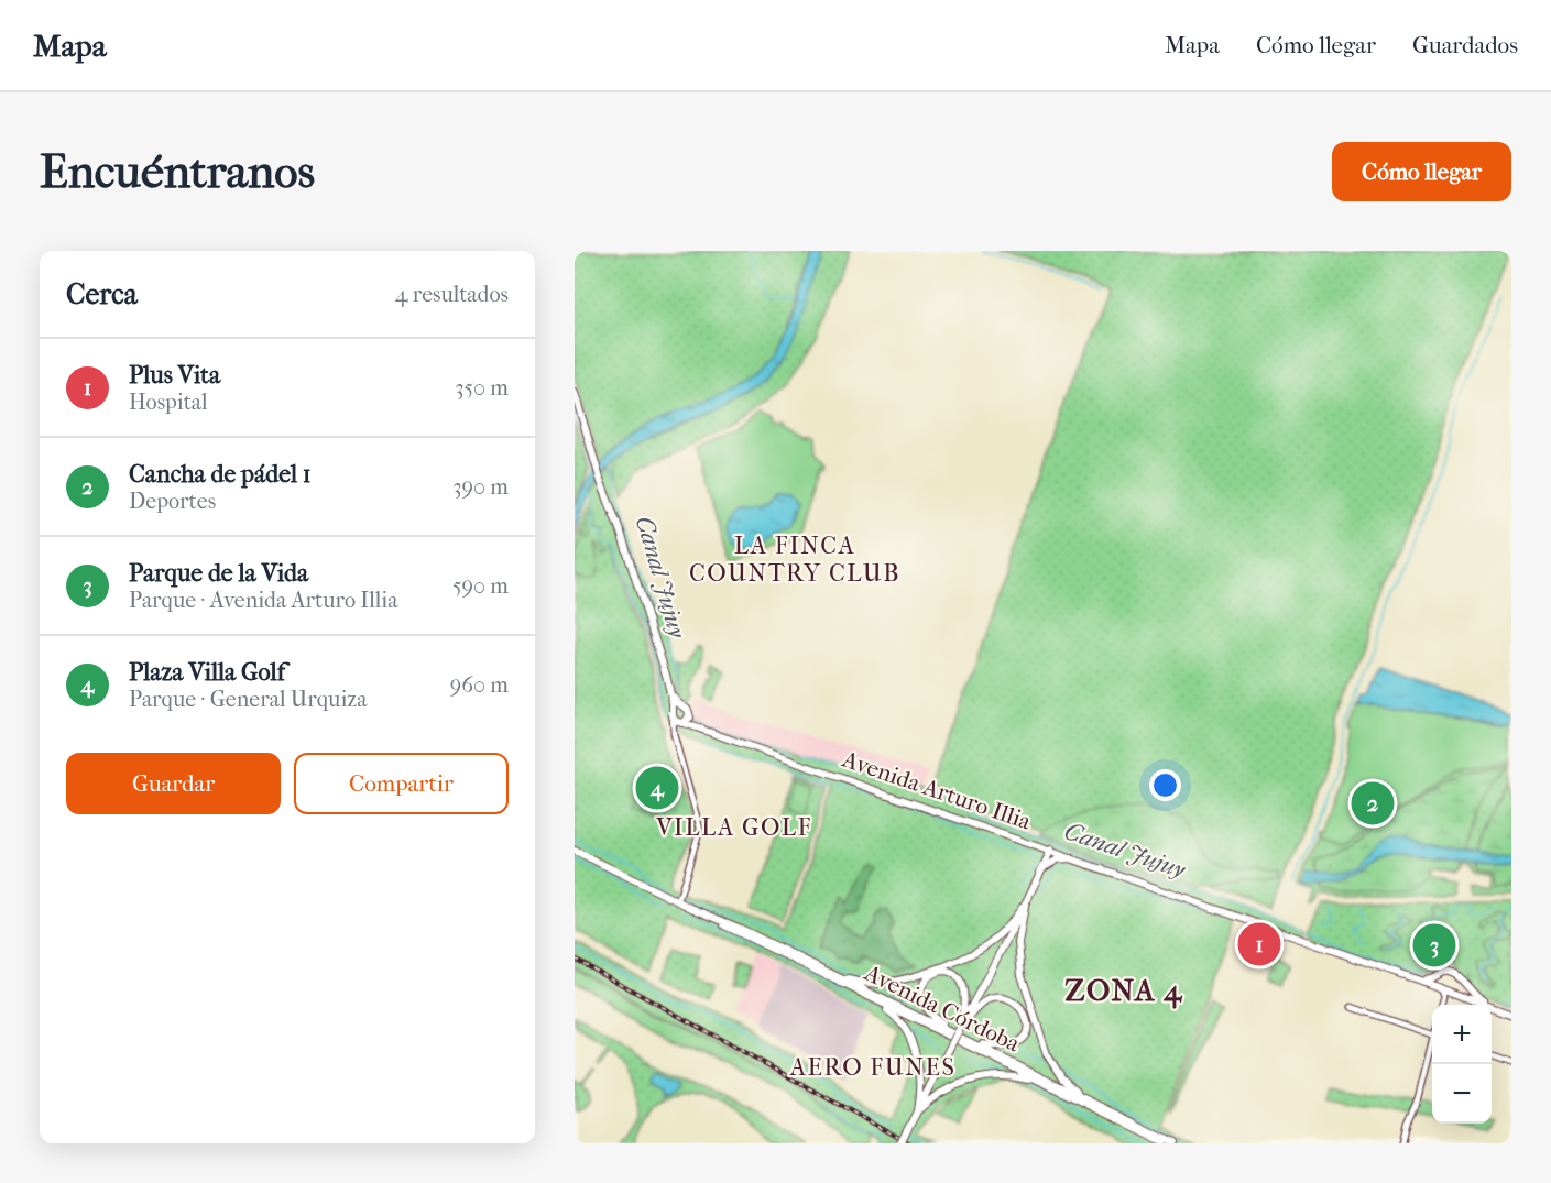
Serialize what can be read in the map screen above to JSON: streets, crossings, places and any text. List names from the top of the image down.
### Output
{
  "streets": {
    "main road": ["Avenida Arturo Illia", "Avenida Córdoba"]
  },
  "districts": [
    "LA FINCA COUNTRY CLUB",
    "VILLA GOLF",
    "ZONA 4",
    "AERO FUNES"
  ],
  "water": ["Canal Jujuy"],
  "page": {
    "header": "Mapa",
    "nav": ["Mapa", "Cómo llegar", "Guardados"],
    "buttons": [
      "Cómo llegar",
      ["Guardar", "Compartir"]
    ],
    "title": "Encuéntranos",
    "heading": ["Cerca", "4 resultados"],
    "list": [
      {
        "mark": "1",
        "name": "Plus Vita",
        "note": "Hospital",
        "value": "350 m"
      },
      {
        "mark": "2",
        "name": "Cancha de pádel 1",
        "note": "Deportes",
        "value": "390 m"
      },
      {
        "mark": "3",
        "name": "Parque de la Vida",
        "note": "Parque · Avenida Arturo Illia",
        "value": "590 m"
      },
      {
        "mark": "4",
        "name": "Plaza Villa Golf",
        "note": "Parque · General Urquiza",
        "value": "960 m"
      }
    ],
    "pins": [
      "4",
      "2",
      "1",
      "3"
    ],
    "map_buttons": ["+", "−"]
  }
}
